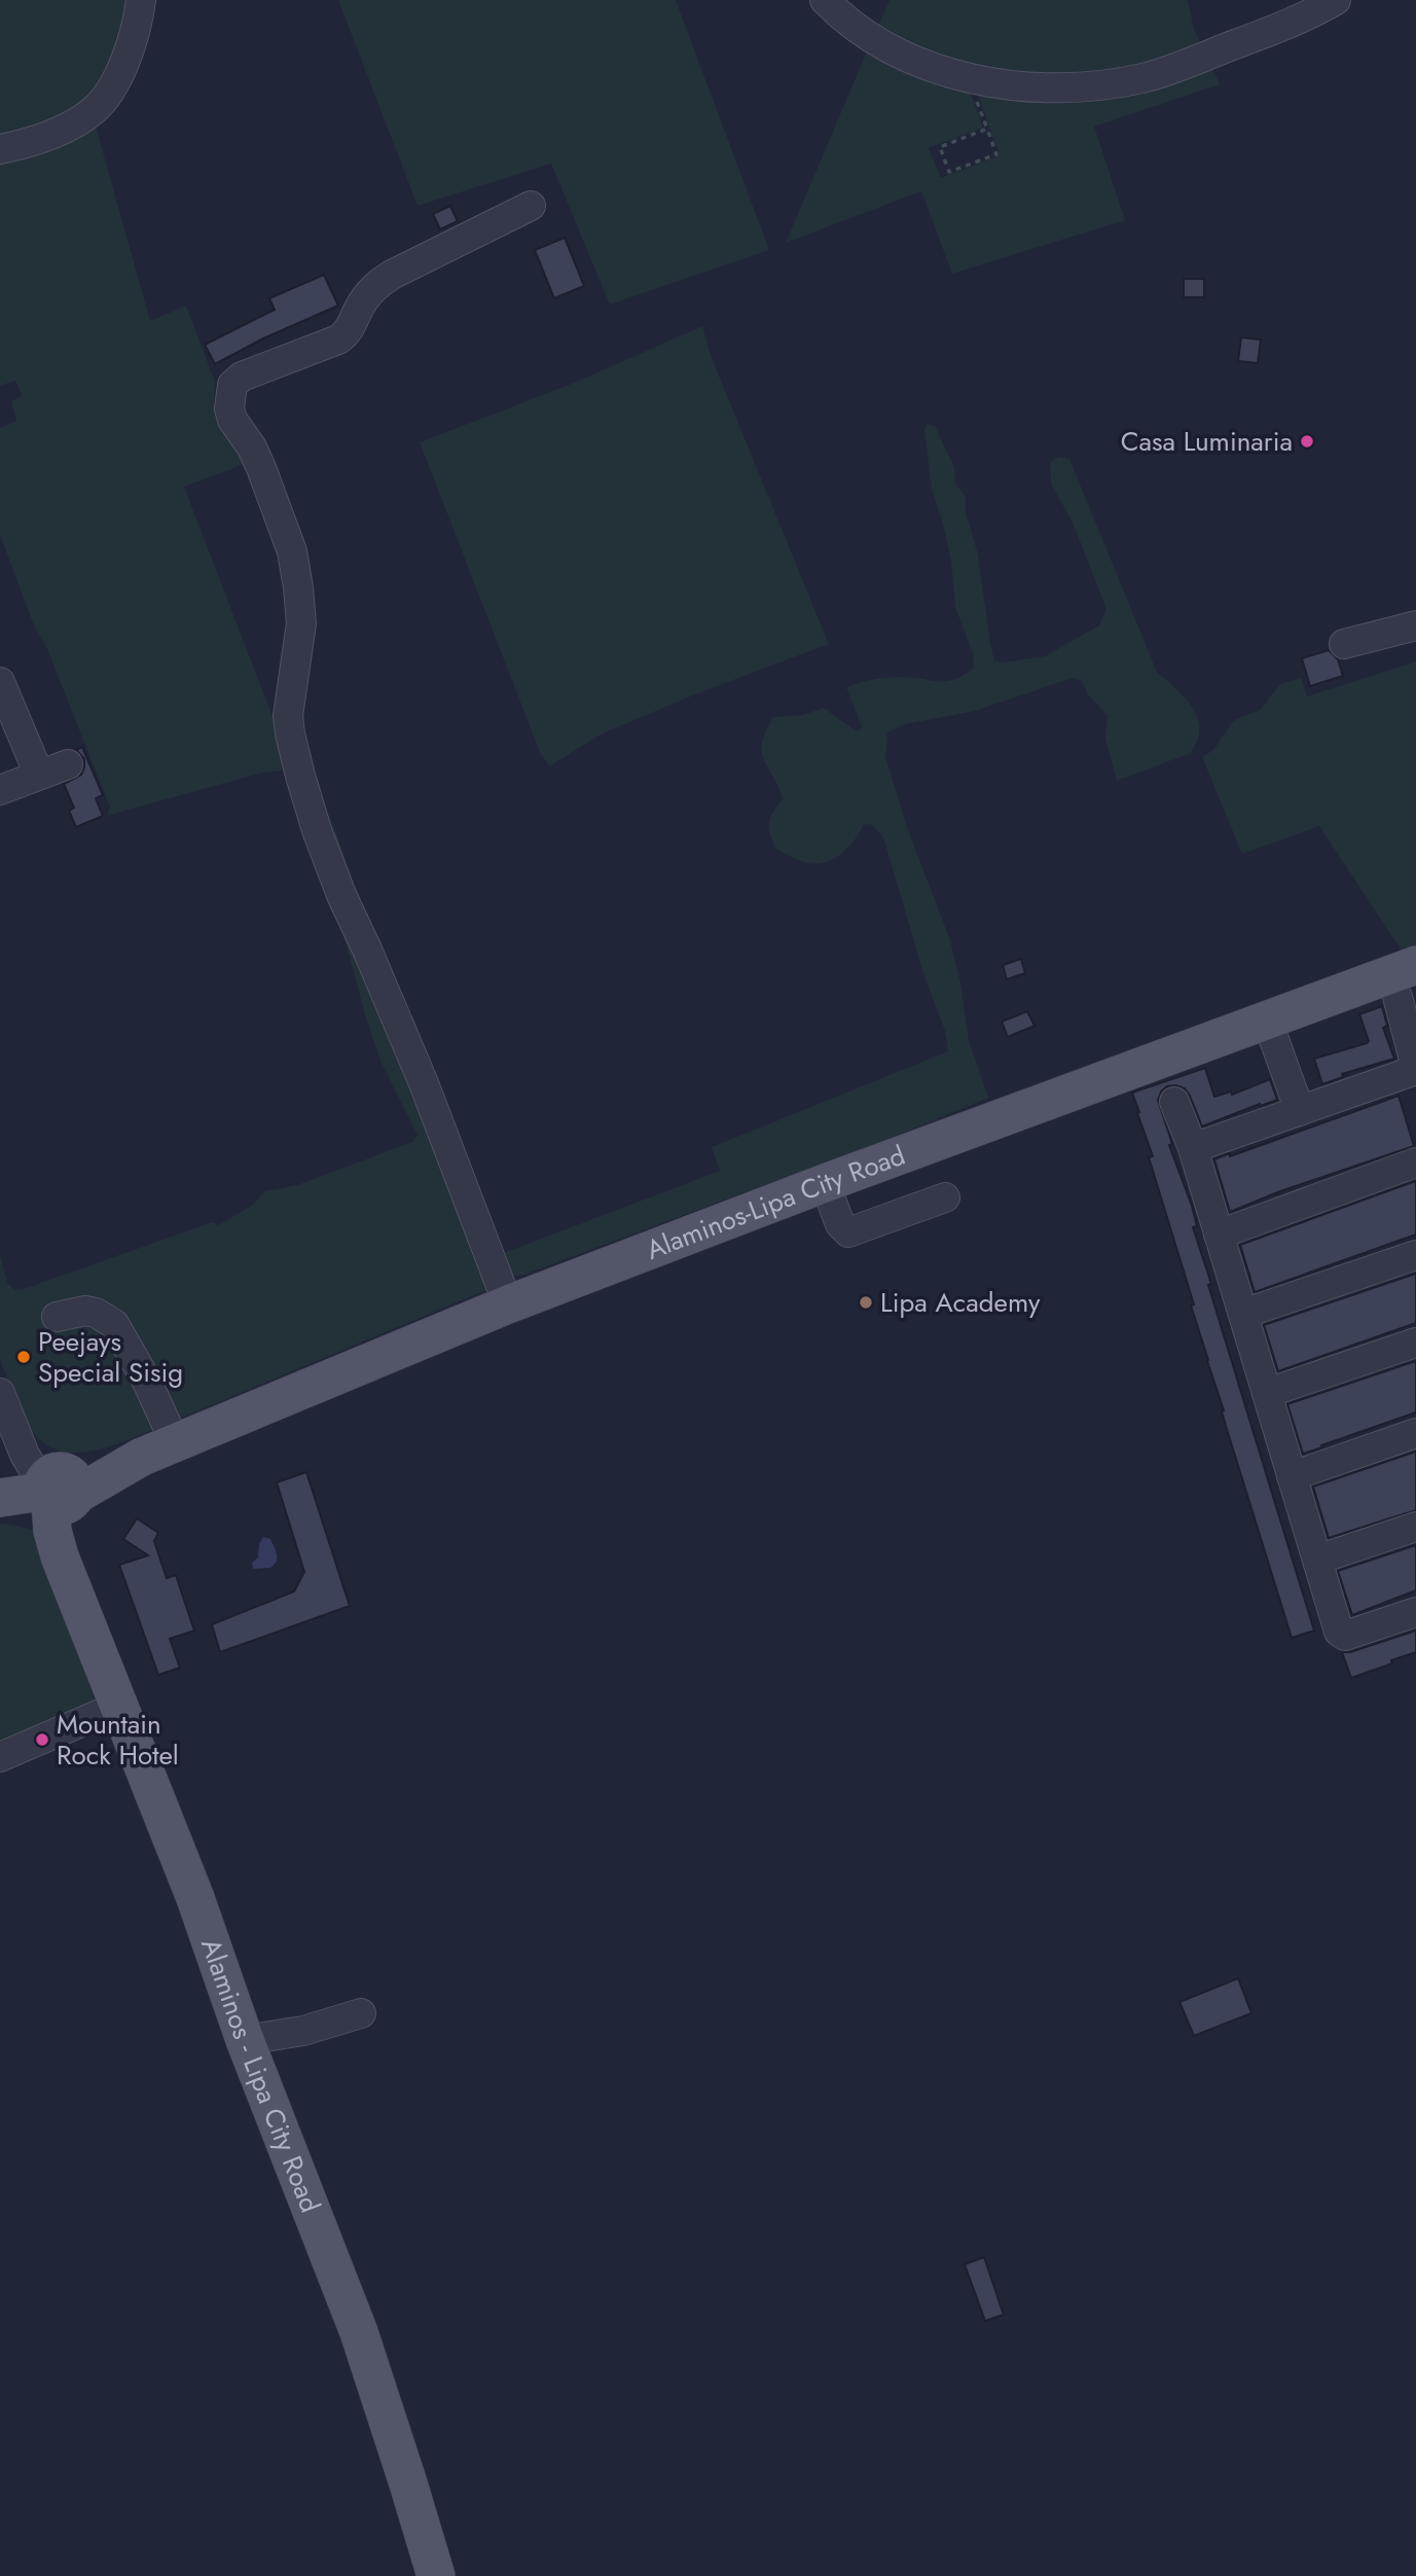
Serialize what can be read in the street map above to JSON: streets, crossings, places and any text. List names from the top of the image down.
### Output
{
  "streets": {
    "main road": ["Alaminos-Lipa City Road", "Alaminos - Lipa City Road"]
  },
  "crossings": [
    ["Alaminos-Lipa City Road", "Alaminos - Lipa City Road"]
  ],
  "places": [
    "Casa Luminaria",
    "Lipa Academy",
    "Peejays Special Sisig",
    "Mountain Rock Hotel"
  ]
}
